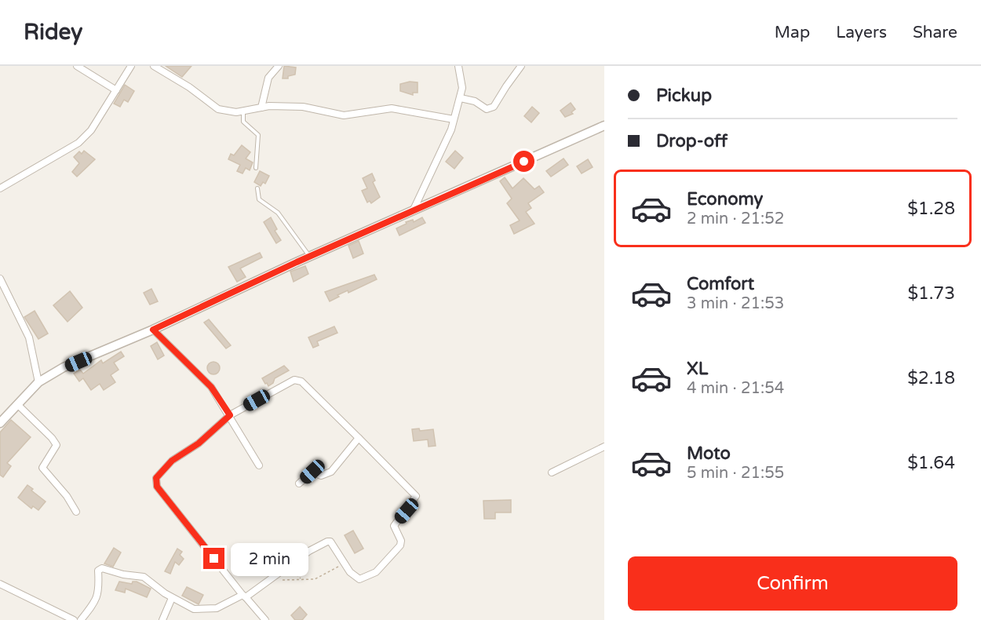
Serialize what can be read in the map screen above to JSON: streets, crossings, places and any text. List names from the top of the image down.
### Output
{
  "page": {
    "header": "Ridey",
    "nav": ["Map", "Layers", "Share"],
    "banner": ["Pickup", "Drop-off"],
    "list": [
      {
        "name": "Economy",
        "note": "2 min · 21:52",
        "value": "$1.28"
      },
      {
        "name": "Comfort",
        "note": "3 min · 21:53",
        "value": "$1.73"
      },
      {
        "name": "XL",
        "note": "4 min · 21:54",
        "value": "$2.18"
      },
      {
        "name": "Moto",
        "note": "5 min · 21:55",
        "value": "$1.64"
      }
    ],
    "bubble": "2 min",
    "buttons": "Confirm"
  }
}
